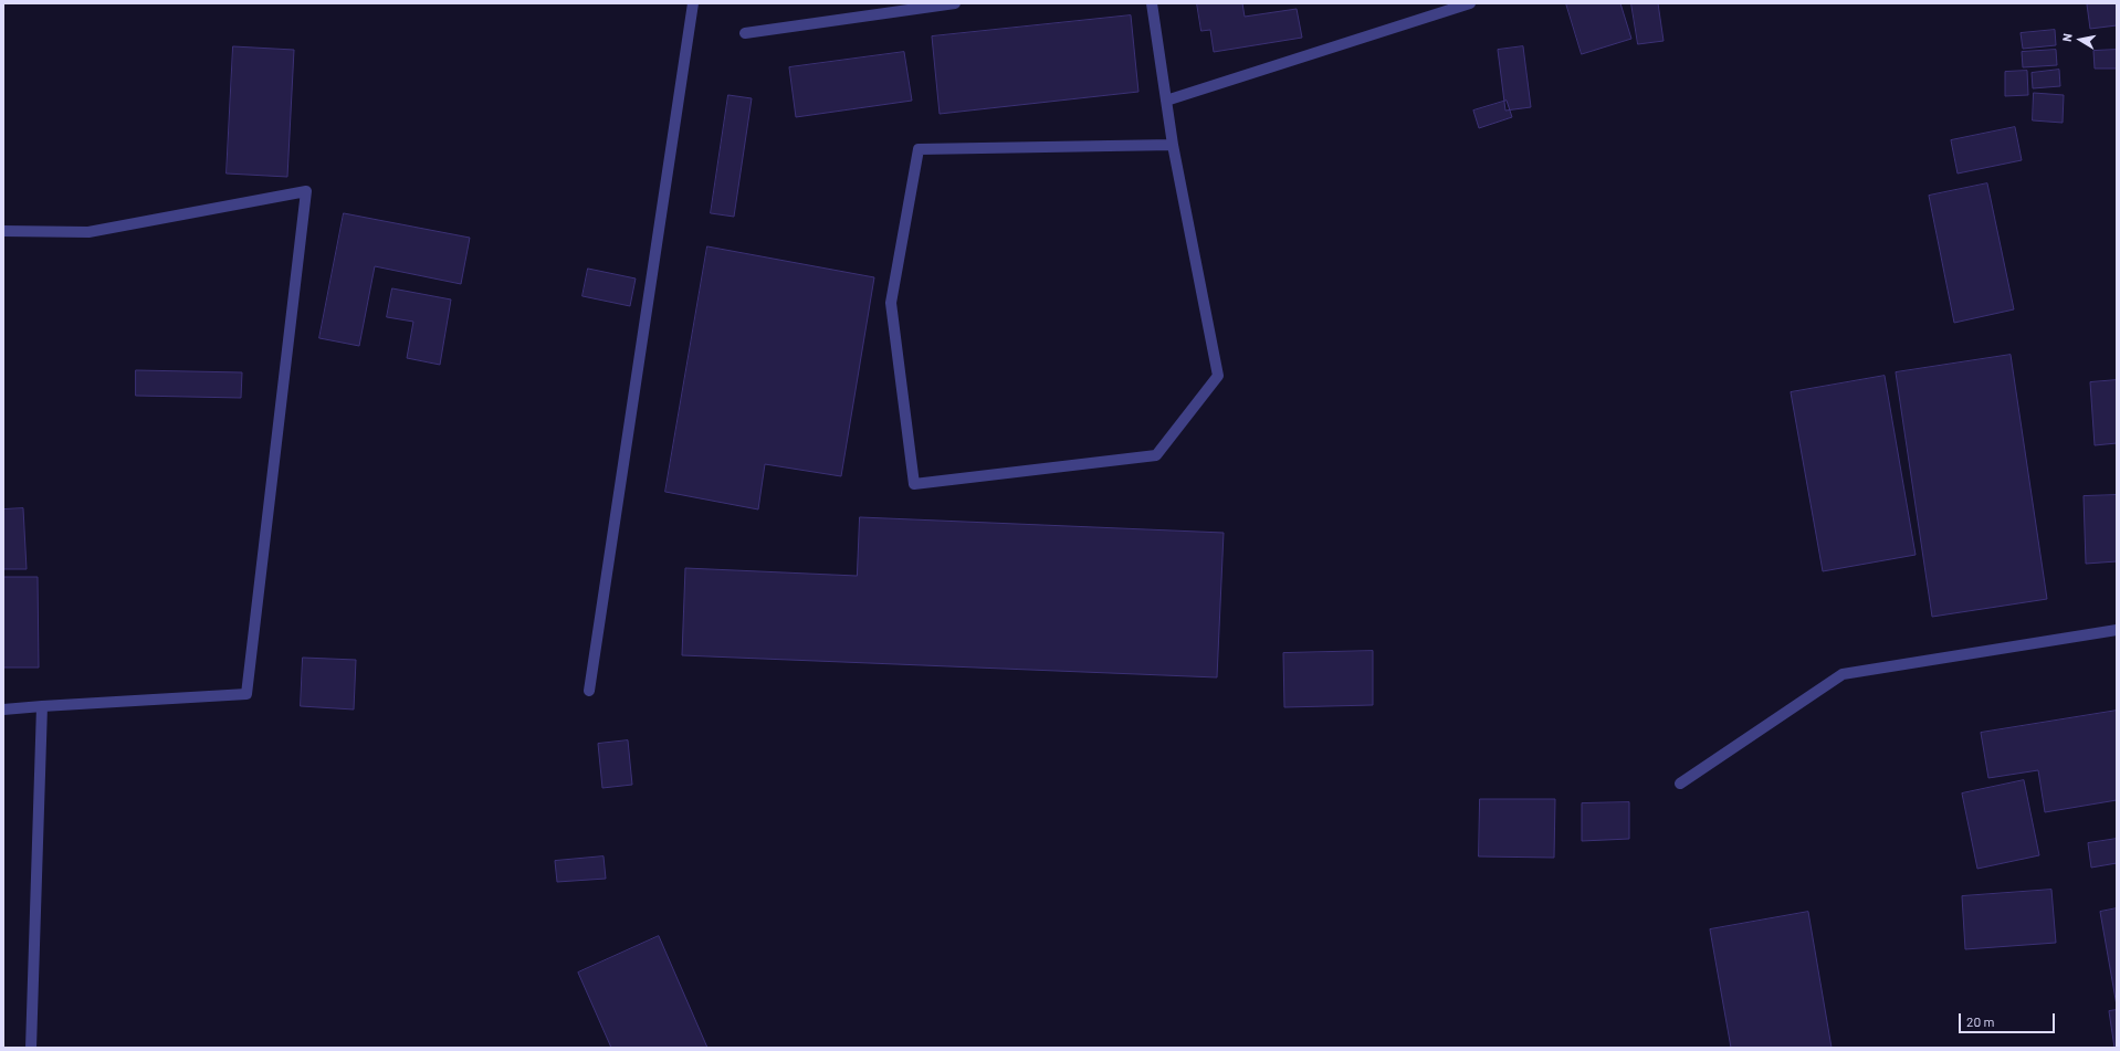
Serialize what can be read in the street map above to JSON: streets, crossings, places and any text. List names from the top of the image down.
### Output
{
  "scale_bar": "20 m",
  "north": "left"
}
